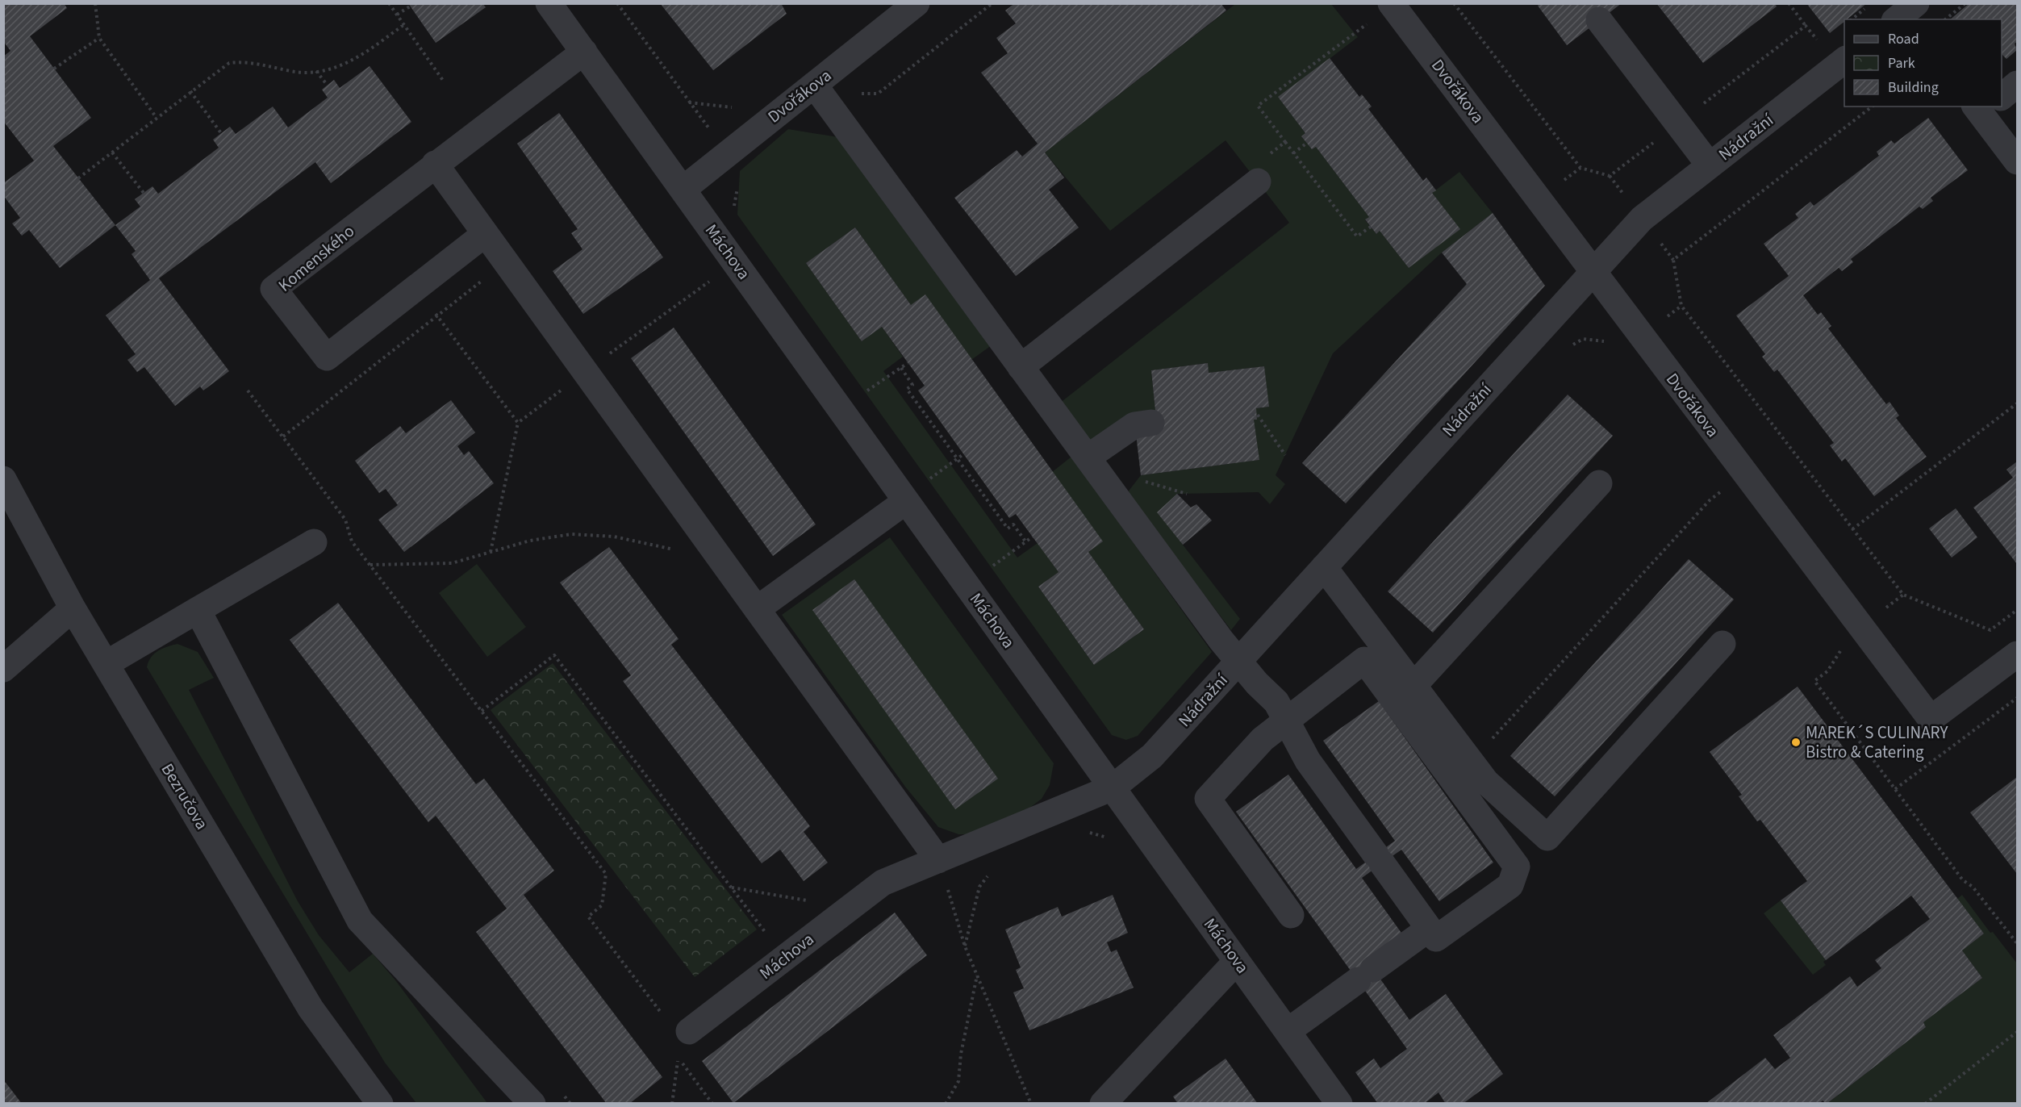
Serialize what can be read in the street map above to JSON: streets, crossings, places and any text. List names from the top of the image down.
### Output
{
  "streets": {
    "street": [
      "Dvořákova",
      "Nádražní",
      "Máchova",
      "Komenského",
      "Bezručova"
    ]
  },
  "crossings": [
    ["Dvořákova", "Nádražní"],
    ["Dvořákova", "Máchova"],
    ["Nádražní", "Máchova"],
    ["Máchova", "Komenského"]
  ],
  "places": ["MAREK´S CULINARY Bistro & Catering"],
  "legend": ["Road", "Park", "Building"]
}
